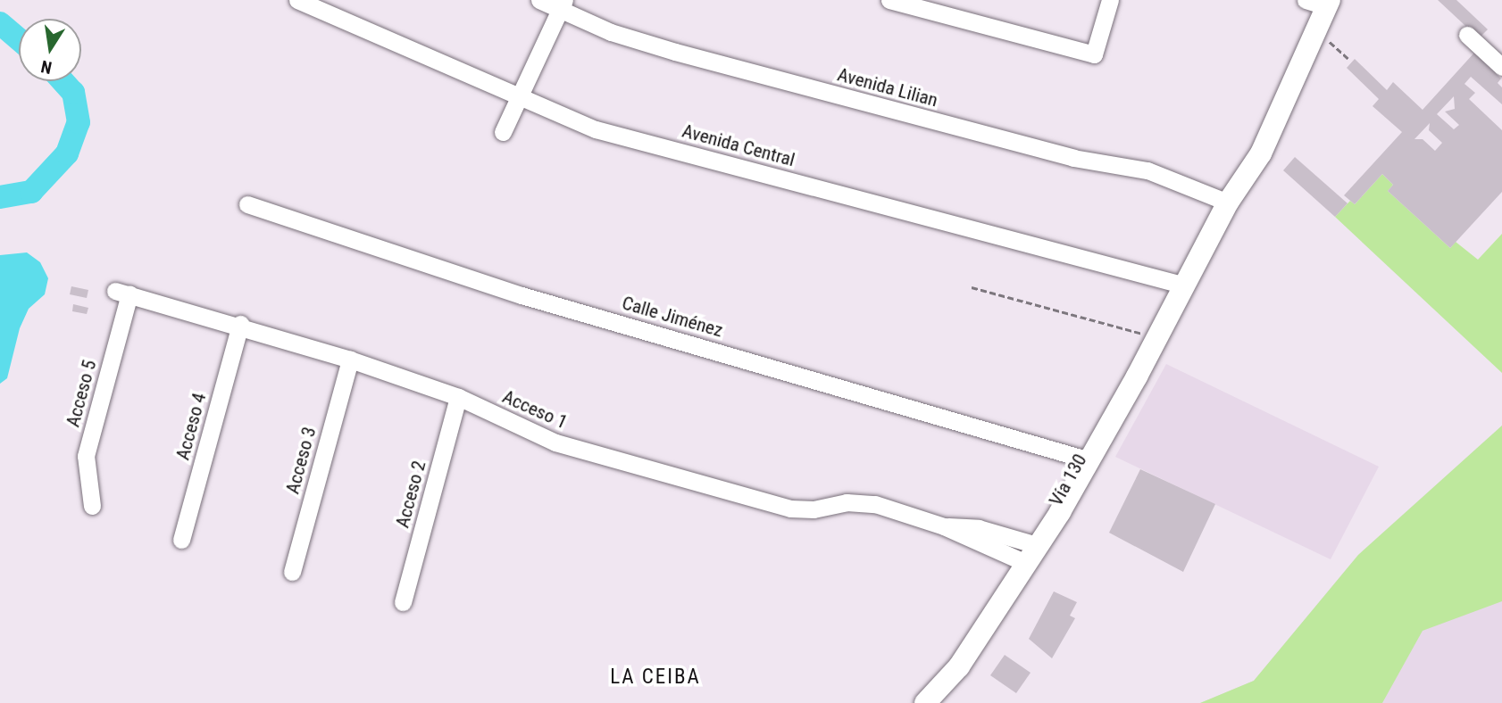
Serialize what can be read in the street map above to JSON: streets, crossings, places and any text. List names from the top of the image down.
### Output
{
  "streets": {
    "main road": ["Vía 130"],
    "street": [
      "Avenida Lilian",
      "Avenida Central",
      "Calle Jiménez",
      "Acceso 5",
      "Acceso 1",
      "Acceso 4",
      "Acceso 3",
      "Acceso 2"
    ]
  },
  "crossings": [
    ["Avenida Lilian", "Vía 130"],
    ["Avenida Central", "Vía 130"],
    ["Calle Jiménez", "Vía 130"],
    ["Acceso 5", "Acceso 1"],
    ["Acceso 1", "Acceso 4"],
    ["Acceso 1", "Acceso 3"],
    ["Acceso 1", "Vía 130"],
    ["Acceso 1", "Acceso 2"]
  ],
  "districts": ["LA CEIBA"],
  "north": "bottom"
}
